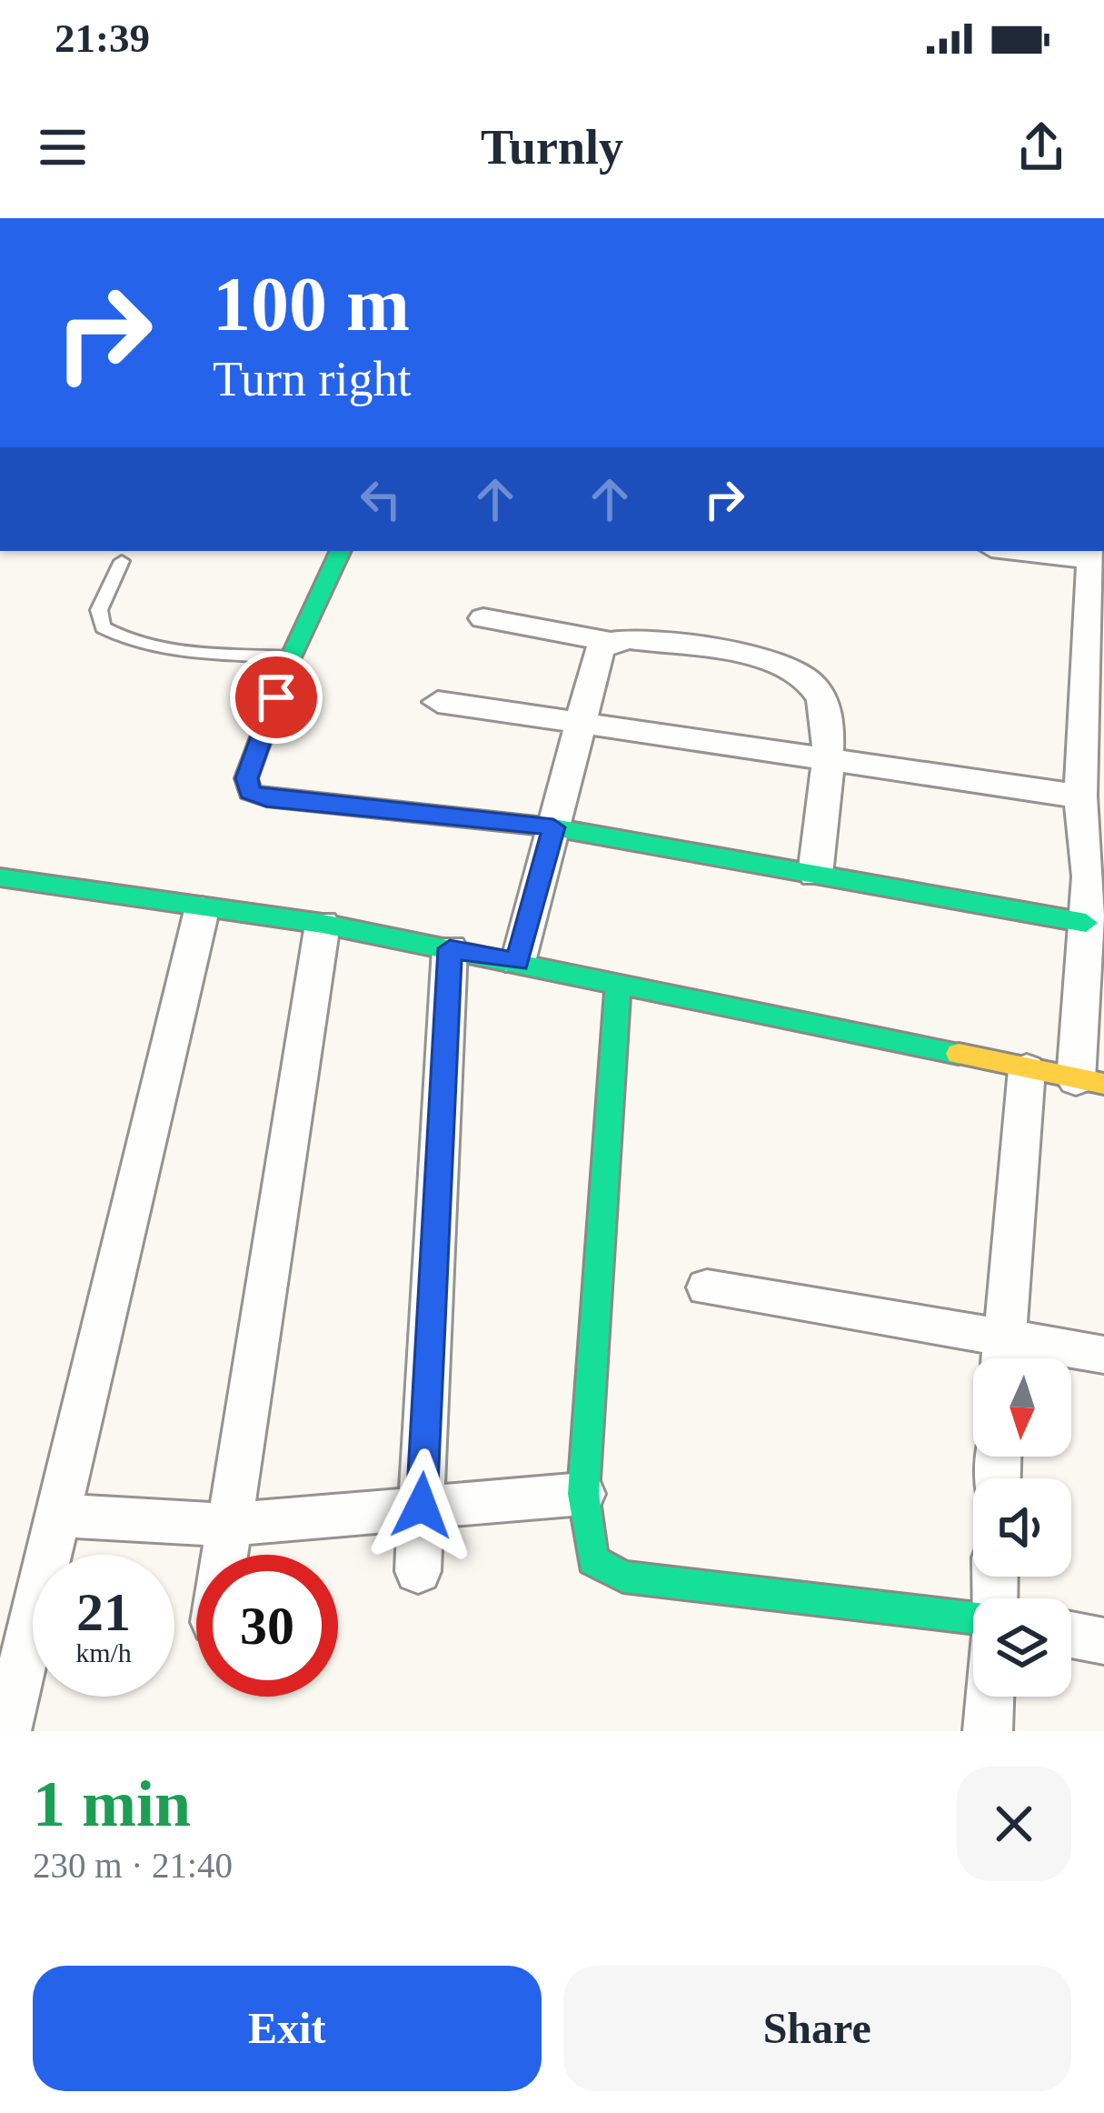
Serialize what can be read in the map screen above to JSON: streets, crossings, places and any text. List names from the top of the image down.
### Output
{
  "north": "bottom",
  "page": {
    "status": "21:39",
    "header": "Turnly",
    "turn": ["100 m", "Turn right"],
    "speed": "21 km/h",
    "limit": "30",
    "heading": ["1 min", "230 m · 21:40"],
    "buttons": ["Exit", "Share"]
  }
}
